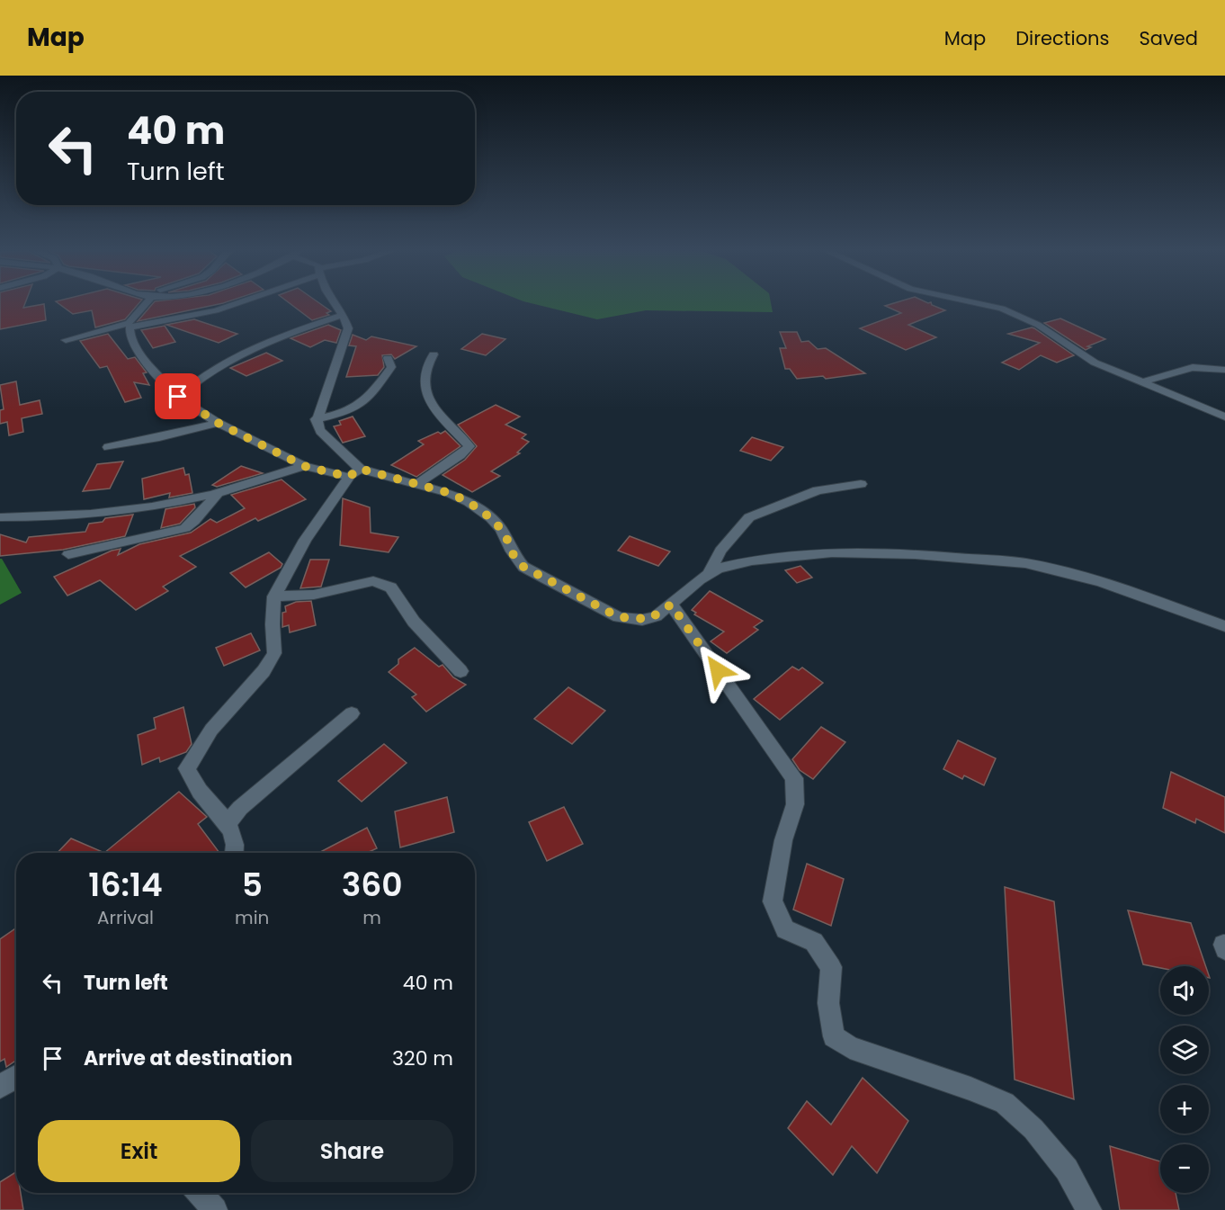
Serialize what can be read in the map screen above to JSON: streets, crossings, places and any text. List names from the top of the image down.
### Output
{
  "page": {
    "header": "Map",
    "nav": ["Map", "Directions", "Saved"],
    "turn": ["40 m", "Turn left"],
    "eta": [
      "16:14",
      "Arrival",
      "5",
      "min",
      "360",
      "m"
    ],
    "list": [
      {
        "name": "Turn left",
        "value": "40 m"
      },
      {
        "name": "Arrive at destination",
        "value": "320 m"
      }
    ],
    "map_buttons": ["+", "−"],
    "buttons": ["Exit", "Share"]
  }
}
